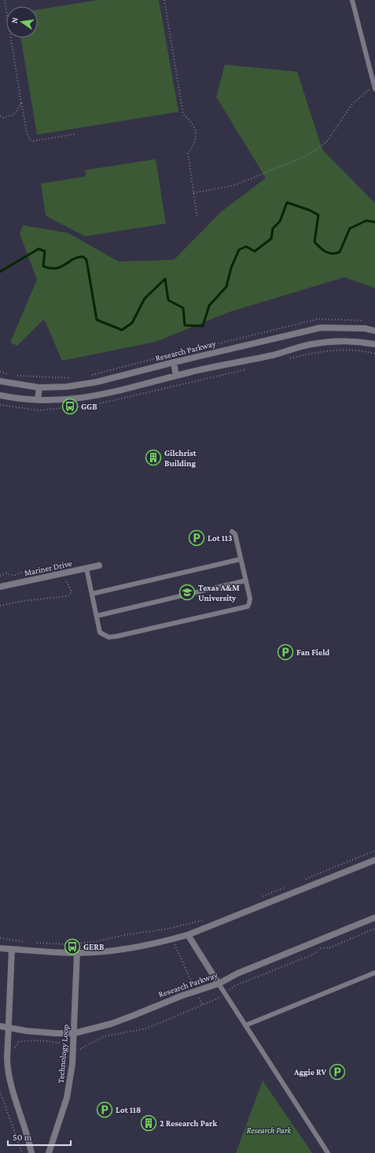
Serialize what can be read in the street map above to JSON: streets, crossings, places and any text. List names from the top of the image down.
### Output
{
  "streets": {
    "street": ["Research Parkway", "Mariner Drive", "Technology Loop"]
  },
  "crossings": [
    ["Research Parkway", "Technology Loop"]
  ],
  "parks": ["Research Park"],
  "places": {
    "bus stop": ["GGB", "GERB"],
    "building": ["Gilchrist Building", "2 Research Park"],
    "parking": [
      "Lot 113",
      "Fan Field",
      "Aggie RV",
      "Lot 118"
    ],
    "school or university": ["Texas A&M University"]
  },
  "scale_bar": "50 m",
  "north": "left"
}
